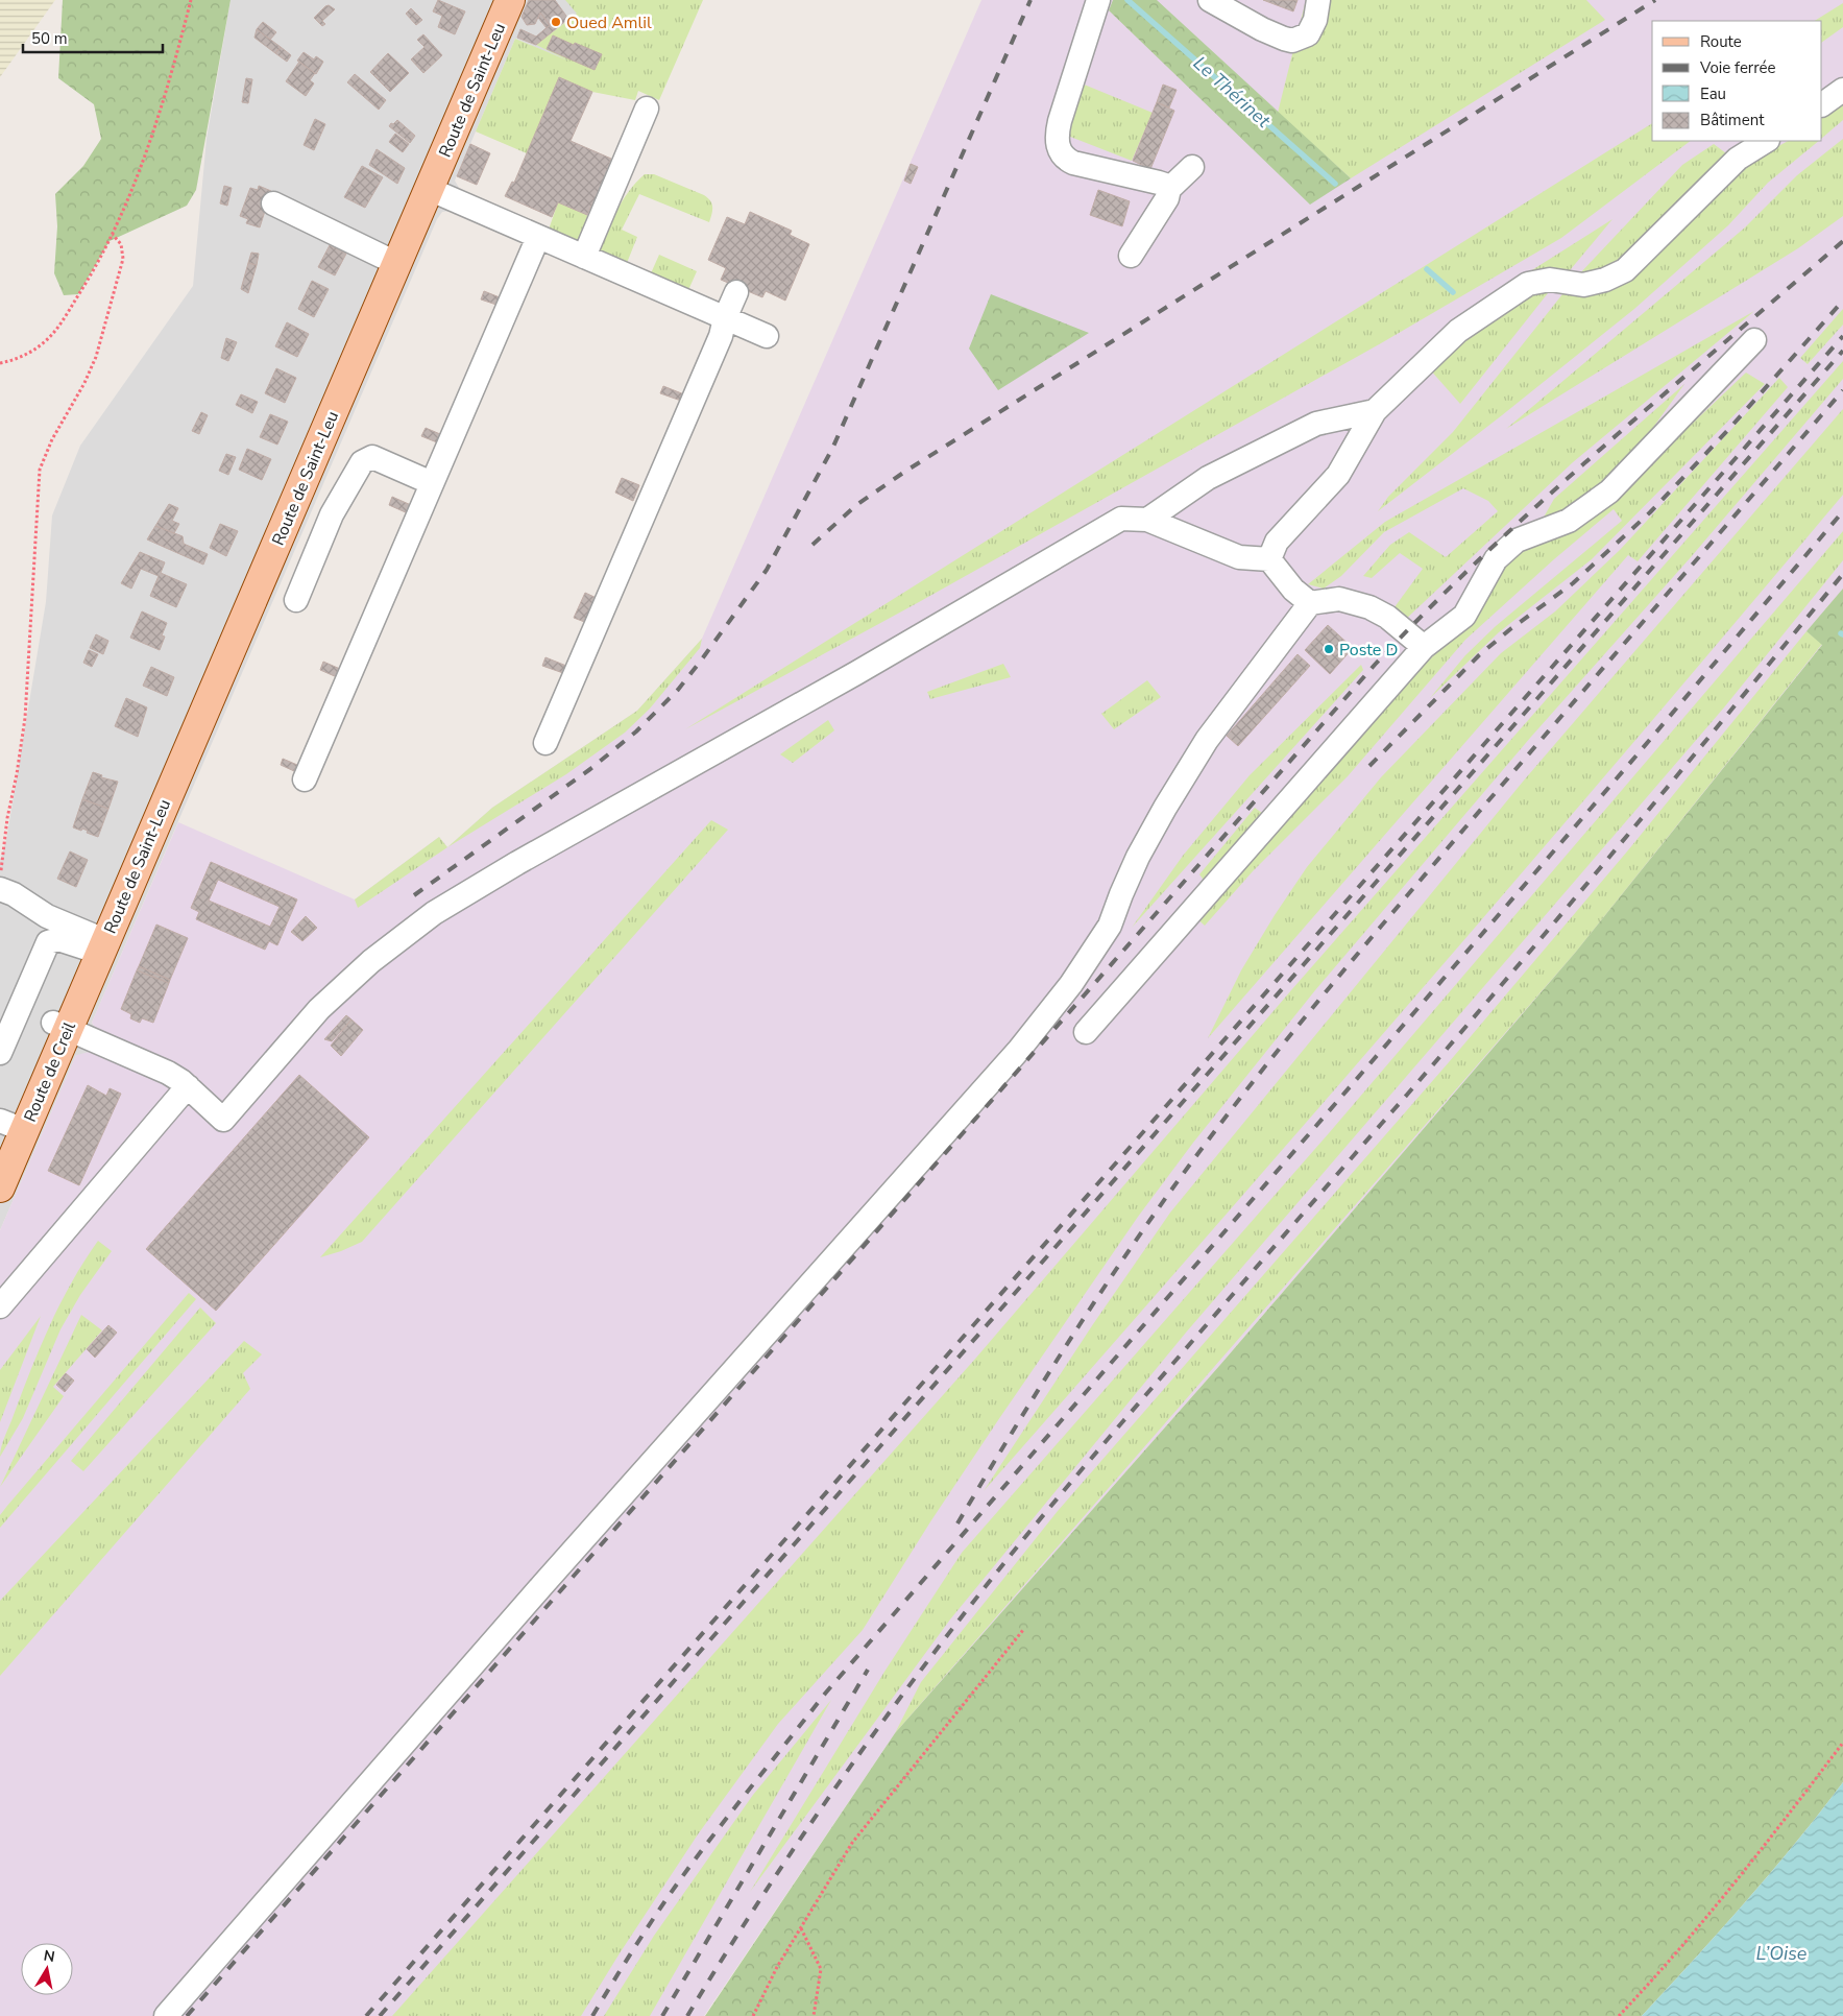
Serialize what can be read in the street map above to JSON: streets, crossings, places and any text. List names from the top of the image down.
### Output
{
  "streets": {
    "main road": ["Route de Saint-Leu", "Route de Creil"]
  },
  "crossings": [
    ["Route de Saint-Leu", "Route de Creil"]
  ],
  "water": ["Le Thérinet", "L’Oise"],
  "places": ["Oued Amlil", "Poste D"],
  "legend": [
    "Route",
    "Voie ferrée",
    "Eau",
    "Bâtiment"
  ],
  "scale_bar": "50 m",
  "north": "top"
}
